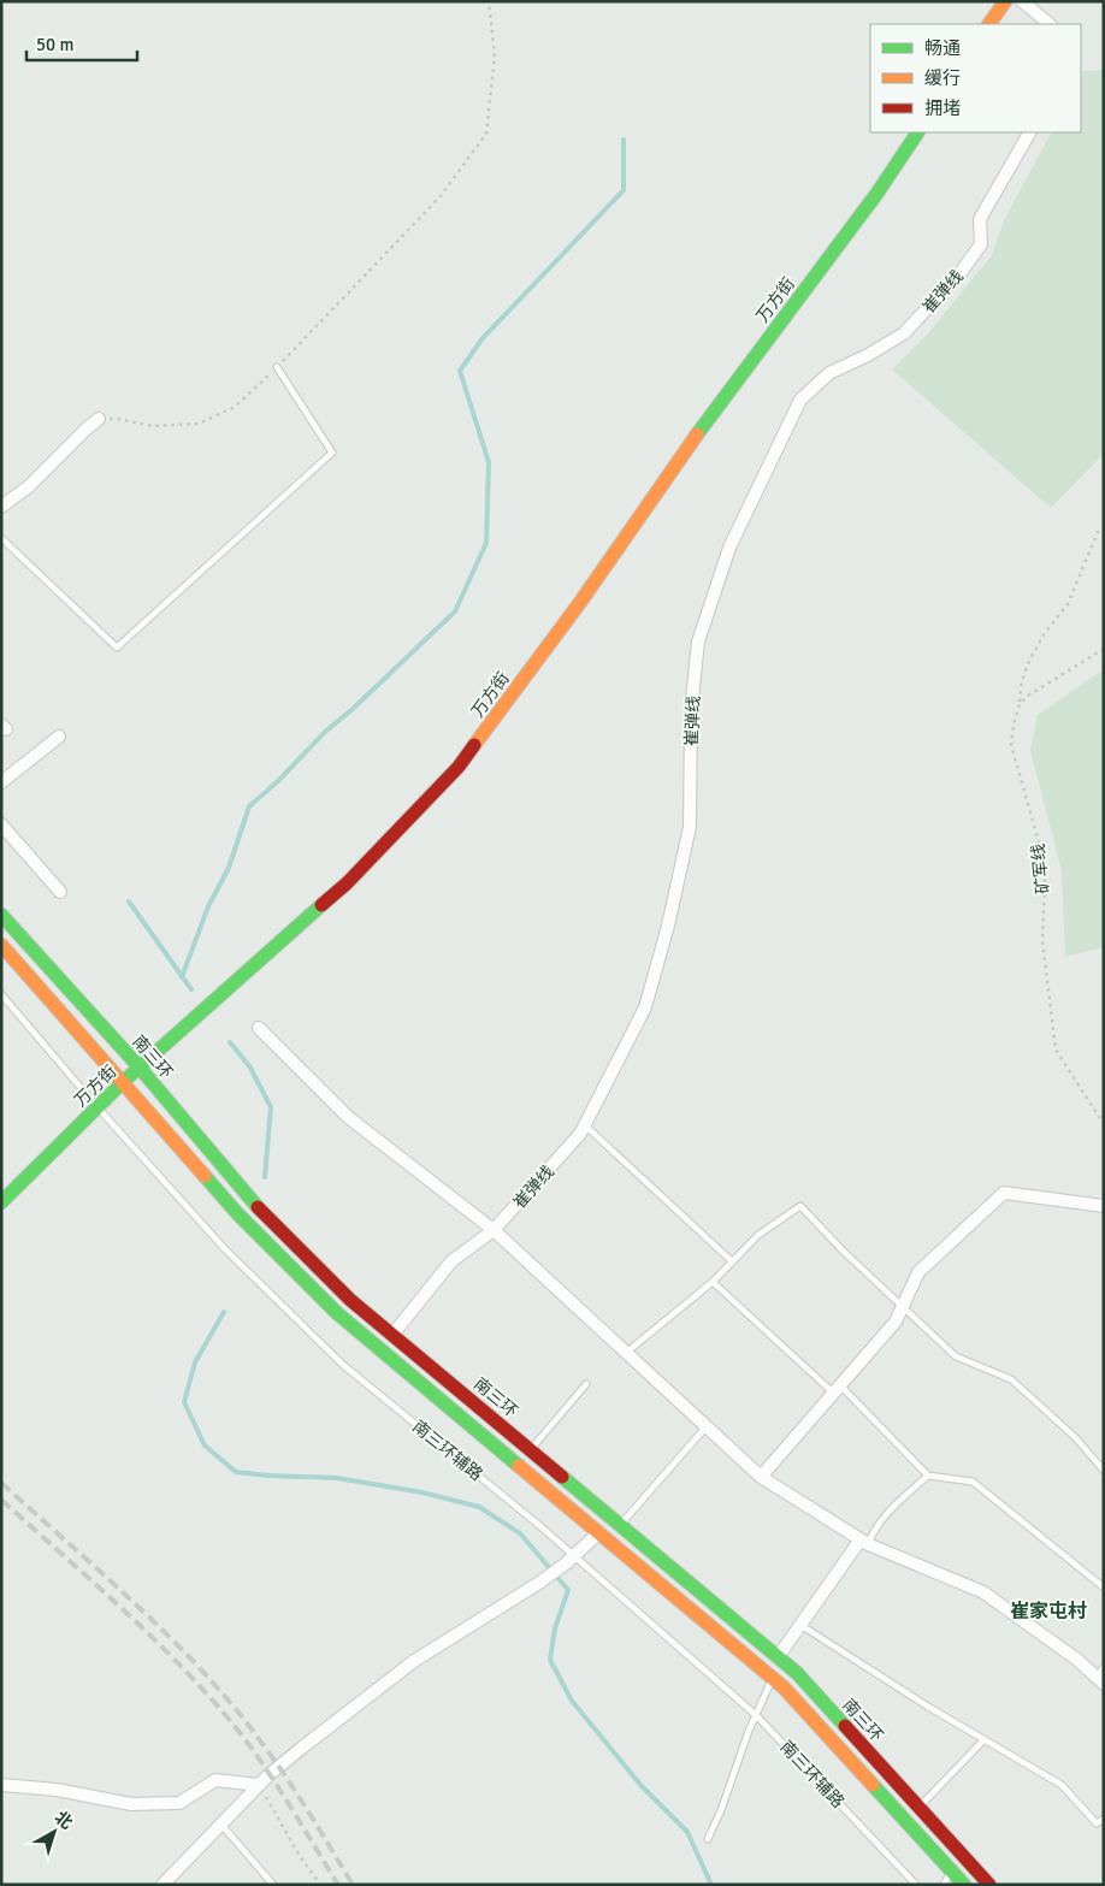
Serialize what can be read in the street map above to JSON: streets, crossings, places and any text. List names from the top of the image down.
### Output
{
  "streets": {
    "main road": ["万方街", "南三环"],
    "street": ["崔弹线"],
    "lane": ["南三环辅路"],
    "path": ["矿军线"]
  },
  "crossings": [
    ["崔弹线", "南三环"],
    ["万方街", "南三环"],
    ["万方街", "南三环辅路"]
  ],
  "districts": ["崔家屯村"],
  "legend": ["畅通", "缓行", "拥堵"],
  "scale_bar": "50 m",
  "north": "top right"
}
